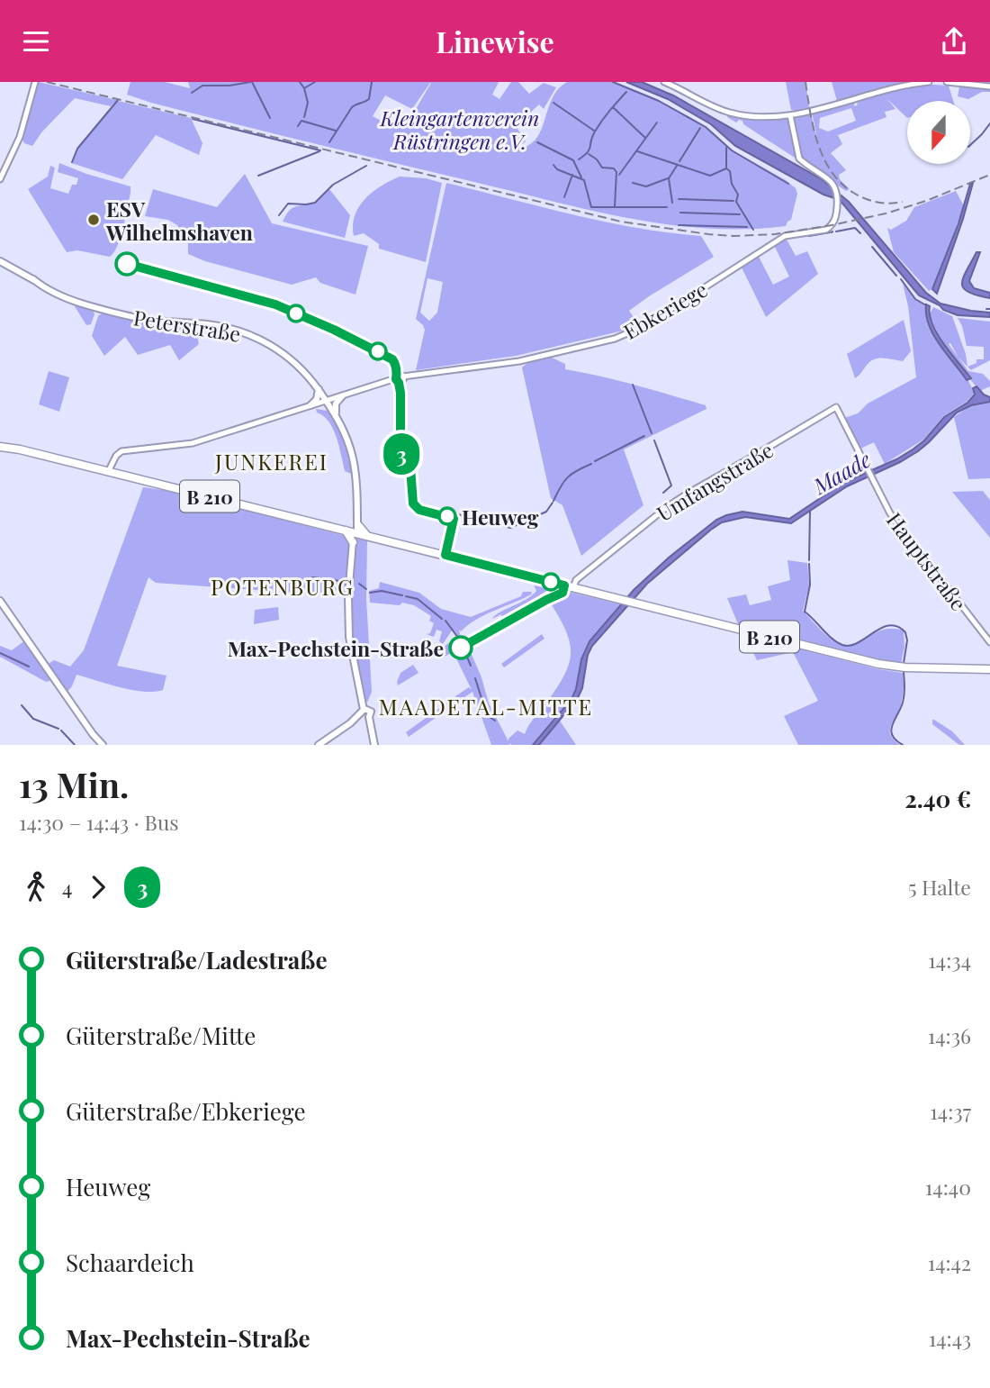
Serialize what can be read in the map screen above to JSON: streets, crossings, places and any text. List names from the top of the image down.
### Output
{
  "streets": {
    "main road": ["Peterstraße", "B 210"],
    "street": ["Ebkeriege", "Umfangstraße", "Hauptstraße"]
  },
  "crossings": [
    ["Peterstraße", "B 210"],
    ["Umfangstraße", "B 210"],
    ["Umfangstraße", "Hauptstraße"]
  ],
  "districts": ["JUNKEREI", "POTENBURG", "MAADETAL-MITTE"],
  "water": ["Maade"],
  "parks": ["Kleingartenverein Rüstringen e.V."],
  "places": ["ESV Wilhelmshaven", "Heuweg", "Max-Pechstein-Straße"],
  "lines": ["bus line 3"],
  "north": "bottom",
  "page": {
    "header": "Linewise",
    "on_map": "3",
    "heading": ["13 Min.", "14:30 – 14:43 · Bus", "2.40 €"],
    "legs": ["4", "3", "5 Halte"],
    "list": [
      {
        "name": "Güterstraße/Ladestraße",
        "value": "14:34"
      },
      {
        "name": "Güterstraße/Mitte",
        "value": "14:36"
      },
      {
        "name": "Güterstraße/Ebkeriege",
        "value": "14:37"
      },
      {
        "name": "Heuweg",
        "value": "14:40"
      },
      {
        "name": "Schaardeich",
        "value": "14:42"
      },
      {
        "name": "Max-Pechstein-Straße",
        "value": "14:43"
      }
    ]
  }
}
